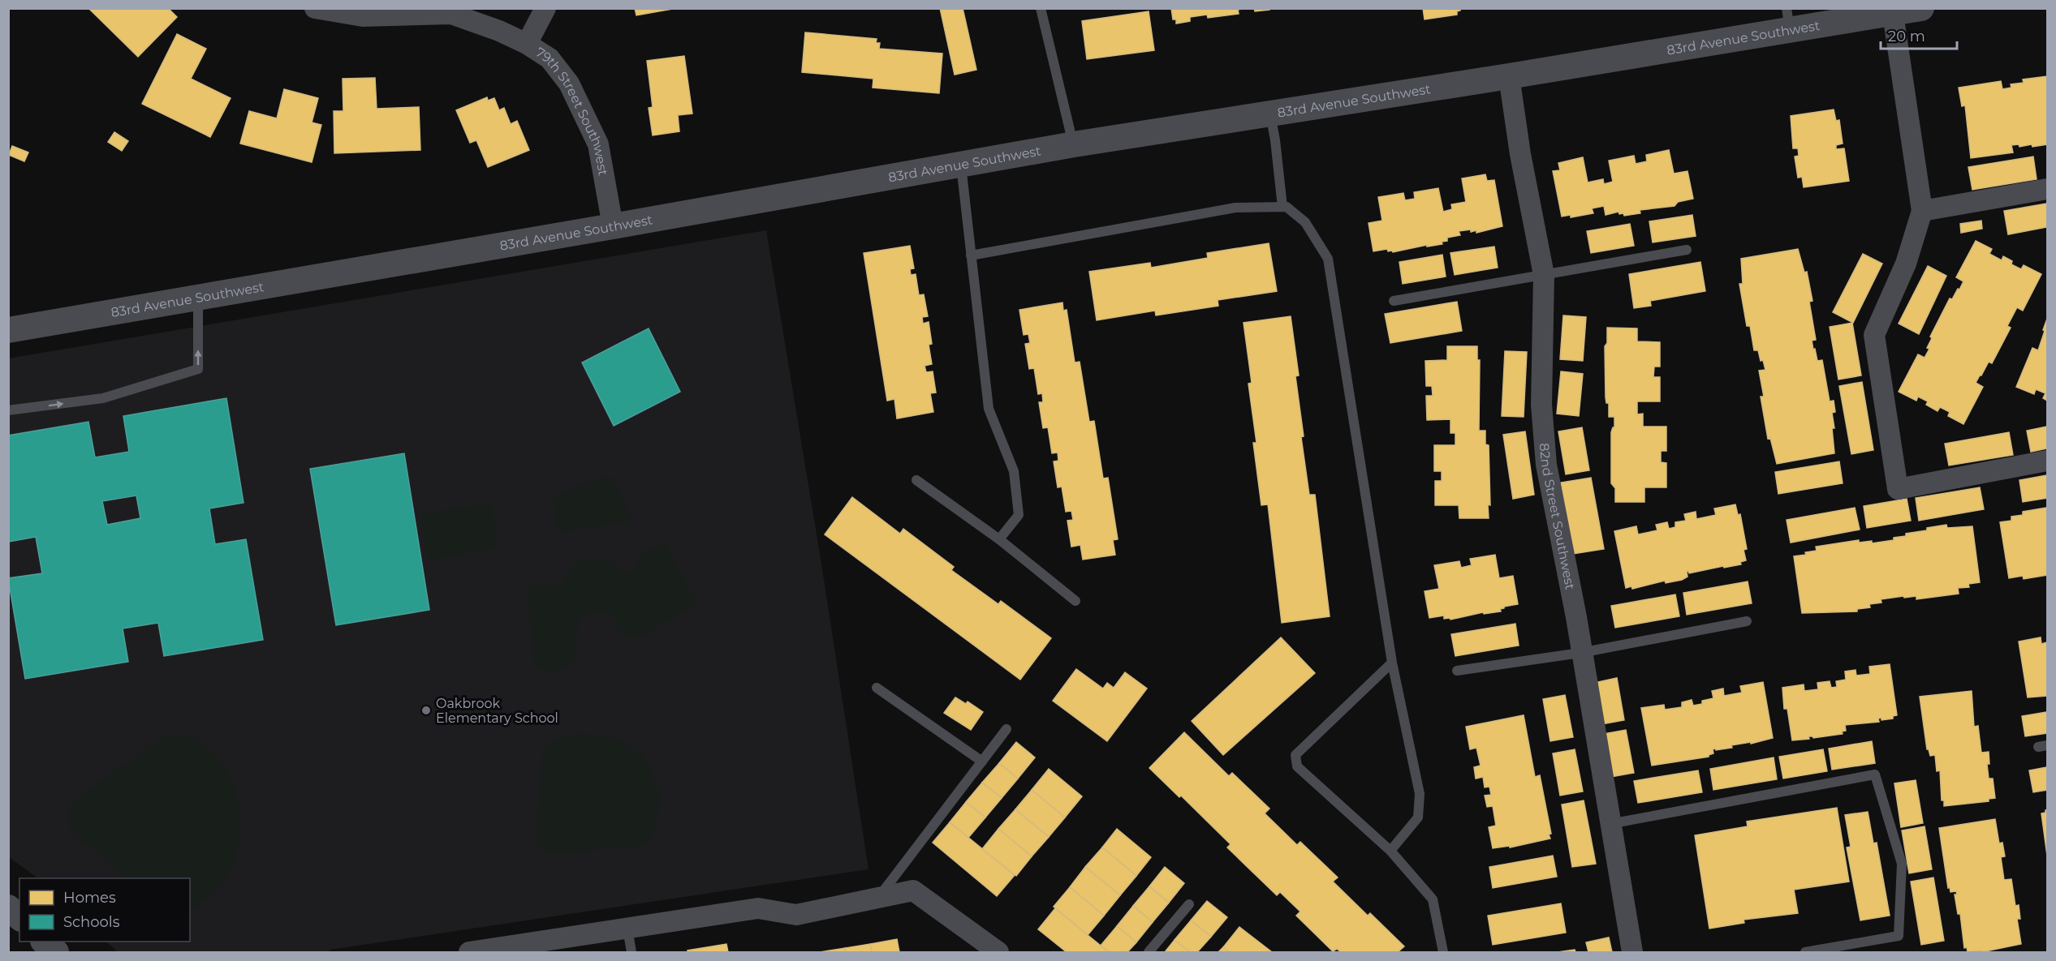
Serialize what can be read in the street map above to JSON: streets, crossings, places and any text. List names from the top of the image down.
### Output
{
  "streets": {
    "street": ["83rd Avenue Southwest", "79th Street Southwest", "82nd Street Southwest"]
  },
  "crossings": [
    ["83rd Avenue Southwest", "79th Street Southwest"],
    ["83rd Avenue Southwest", "82nd Street Southwest"]
  ],
  "places": ["Oakbrook Elementary School"],
  "legend": ["Homes", "Schools"],
  "scale_bar": "20 m"
}
